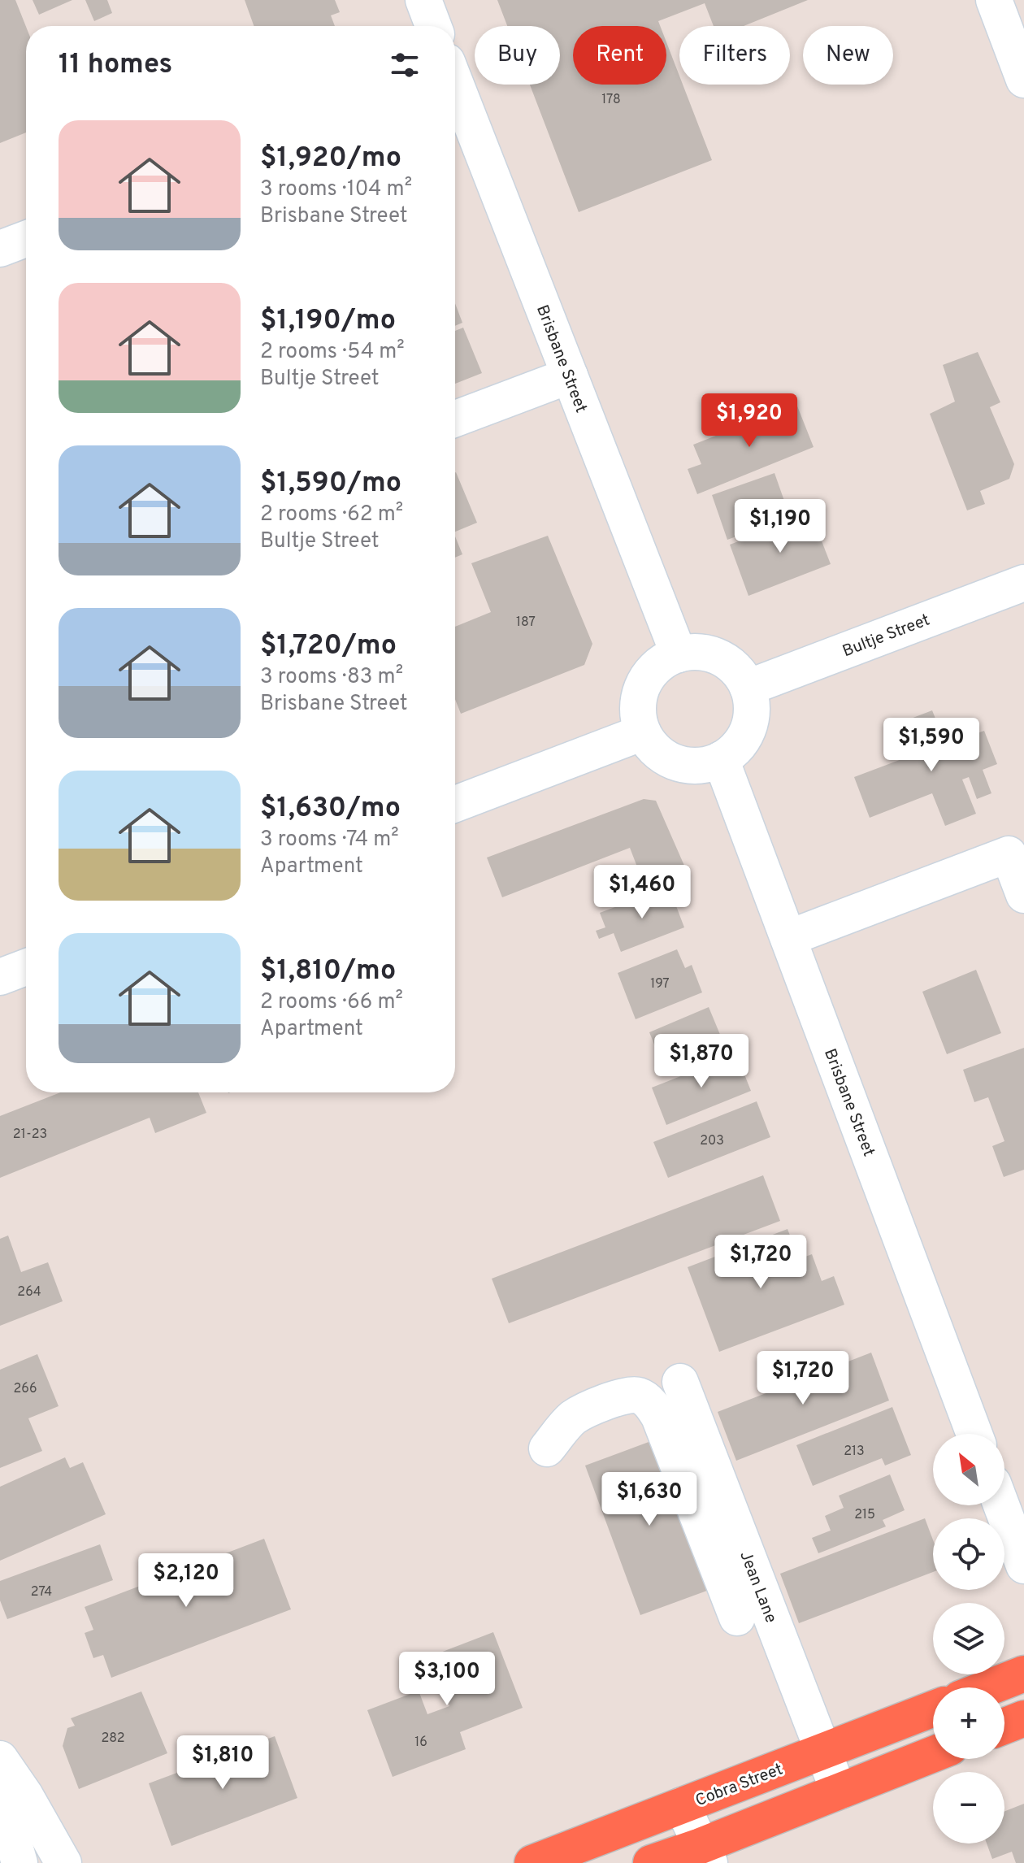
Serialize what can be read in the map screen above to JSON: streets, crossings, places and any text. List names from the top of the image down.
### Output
{
  "streets": {
    "highway": ["Cobra Street"],
    "street": ["Brisbane Street", "Bultje Street", "Jean Lane"]
  },
  "crossings": [
    ["Brisbane Street", "Bultje Street"],
    ["Jean Lane", "Cobra Street"]
  ],
  "house_numbers": [
    "178",
    "187",
    "197",
    "21-23",
    "203",
    "264",
    "266",
    "213",
    "215",
    "274",
    "282",
    "16"
  ],
  "north": "top left",
  "page": {
    "chip": [
      "Buy",
      "Rent",
      "Filters",
      "New"
    ],
    "heading": "11 homes",
    "list": [
      {
        "name": "$1,920/mo",
        "note": "3 rooms · 104 m² · Brisbane Street"
      },
      {
        "name": "$1,190/mo",
        "note": "2 rooms · 54 m² · Bultje Street"
      },
      {
        "name": "$1,590/mo",
        "note": "2 rooms · 62 m² · Bultje Street"
      },
      {
        "name": "$1,720/mo",
        "note": "3 rooms · 83 m² · Brisbane Street"
      },
      {
        "name": "$1,630/mo",
        "note": "3 rooms · 74 m² · Apartment"
      },
      {
        "name": "$1,810/mo",
        "note": "2 rooms · 66 m² · Apartment"
      }
    ],
    "price": [
      "$1,920",
      "$1,190",
      "$1,590",
      "$1,460",
      "$1,870",
      "$1,720",
      "$1,720",
      "$1,630",
      "$2,120",
      "$3,100",
      "$1,810"
    ],
    "map_buttons": ["+", "−"]
  }
}
